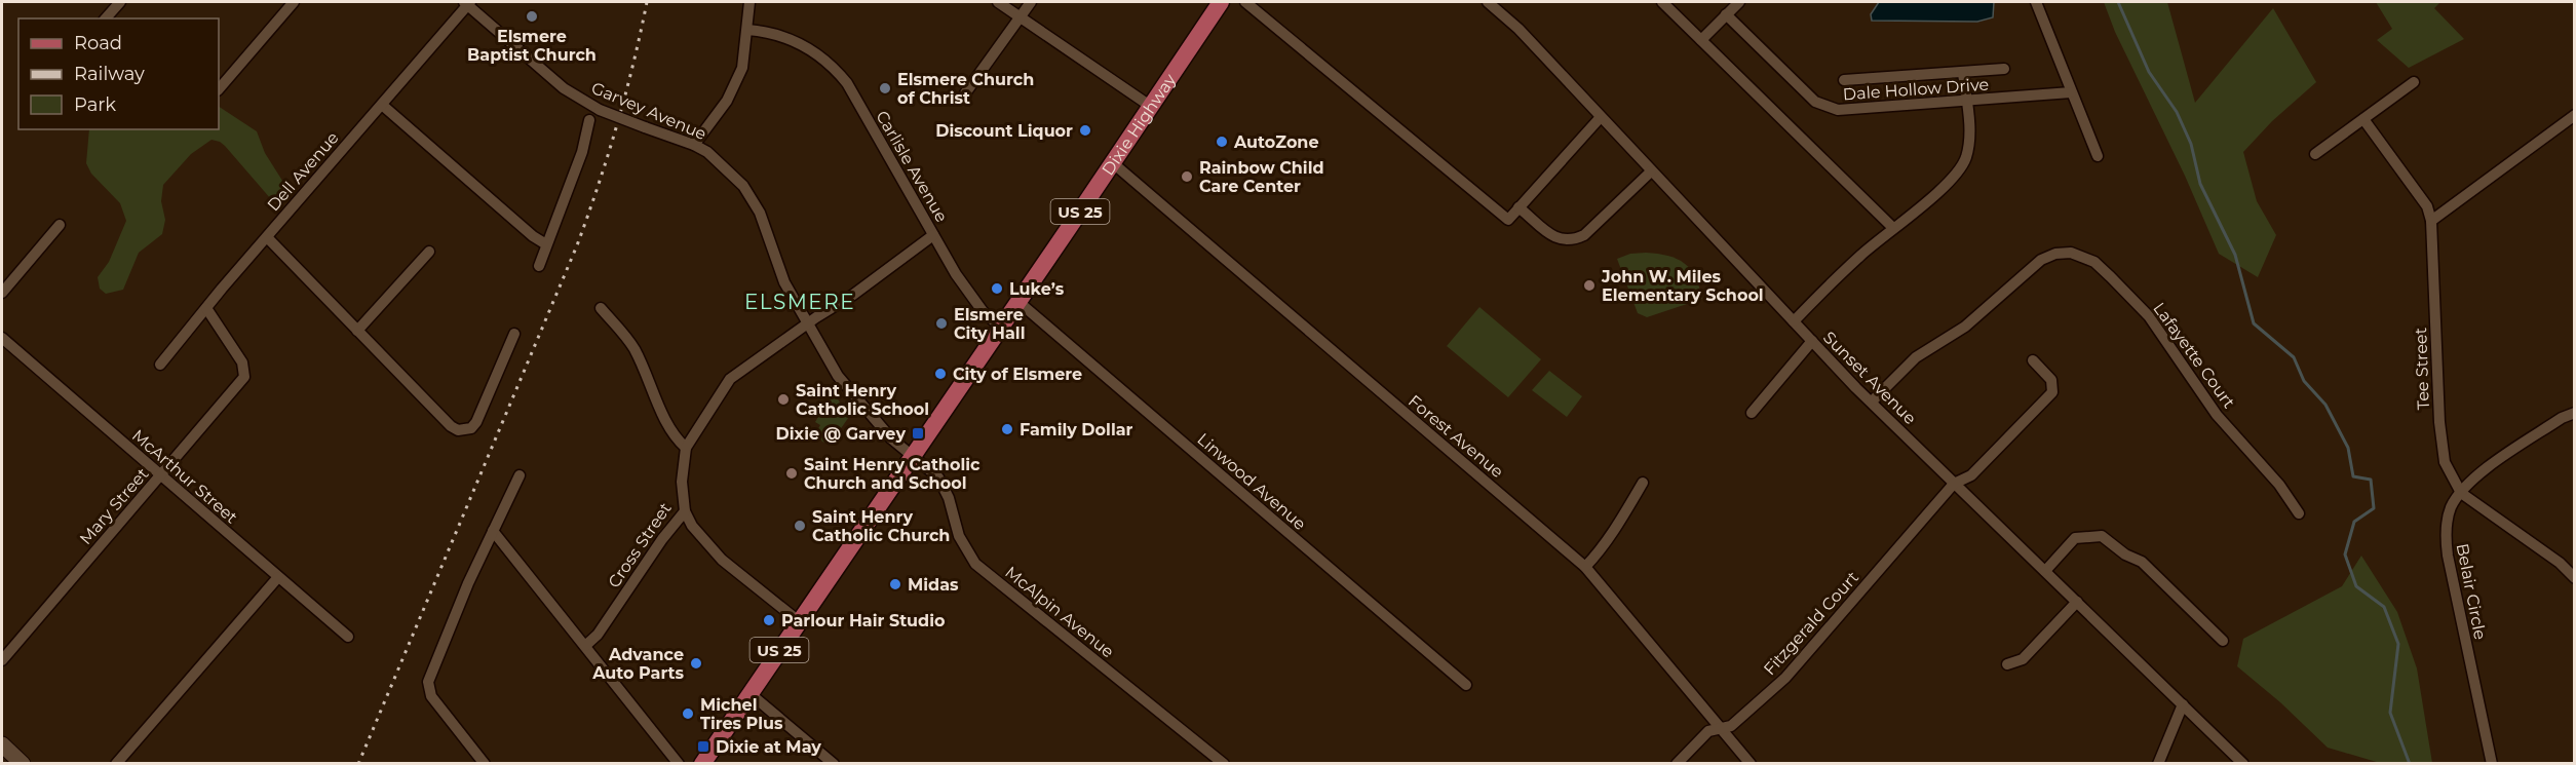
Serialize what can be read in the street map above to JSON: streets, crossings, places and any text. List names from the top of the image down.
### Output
{
  "streets": {
    "main road": ["Dixie Highway", "US 25"],
    "street": [
      "Dale Hollow Drive",
      "Garvey Avenue",
      "Carlisle Avenue",
      "Dell Avenue",
      "Lafayette Court",
      "Tee Street",
      "Sunset Avenue",
      "Forest Avenue",
      "McArthur Street",
      "Linwood Avenue",
      "Mary Street",
      "Cross Street",
      "Belair Circle",
      "McAlpin Avenue",
      "Fitzgerald Court"
    ]
  },
  "crossings": [
    ["Garvey Avenue", "Dixie Highway"],
    ["Garvey Avenue", "Dell Avenue"],
    ["Garvey Avenue", "Cross Street"],
    ["Garvey Avenue", "McAlpin Avenue"],
    ["Dixie Highway", "Carlisle Avenue"],
    ["Dixie Highway", "Forest Avenue"],
    ["Dixie Highway", "Linwood Avenue"],
    ["Dixie Highway", "McAlpin Avenue"],
    ["Carlisle Avenue", "Cross Street"],
    ["Dell Avenue", "Mary Street"],
    ["Lafayette Court", "Sunset Avenue"],
    ["Tee Street", "Belair Circle"],
    ["Sunset Avenue", "Fitzgerald Court"],
    ["Forest Avenue", "Fitzgerald Court"],
    ["McArthur Street", "Mary Street"]
  ],
  "districts": ["ELSMERE"],
  "places": {
    "other": [
      "Elsmere Baptist Church",
      "Elsmere Church of Christ",
      "Discount Liquor",
      "AutoZone",
      "Rainbow Child Care Center",
      "John W. Miles Elementary School",
      "Luke’s",
      "Elsmere City Hall",
      "City of Elsmere",
      "Saint Henry Catholic School",
      "Family Dollar",
      "Saint Henry Catholic Church and School",
      "Saint Henry Catholic Church",
      "Midas",
      "Parlour Hair Studio",
      "Advance Auto Parts",
      "Michel Tires Plus"
    ],
    "transit": ["Dixie @ Garvey", "Dixie at May"]
  },
  "legend": ["Road", "Railway", "Park"]
}
